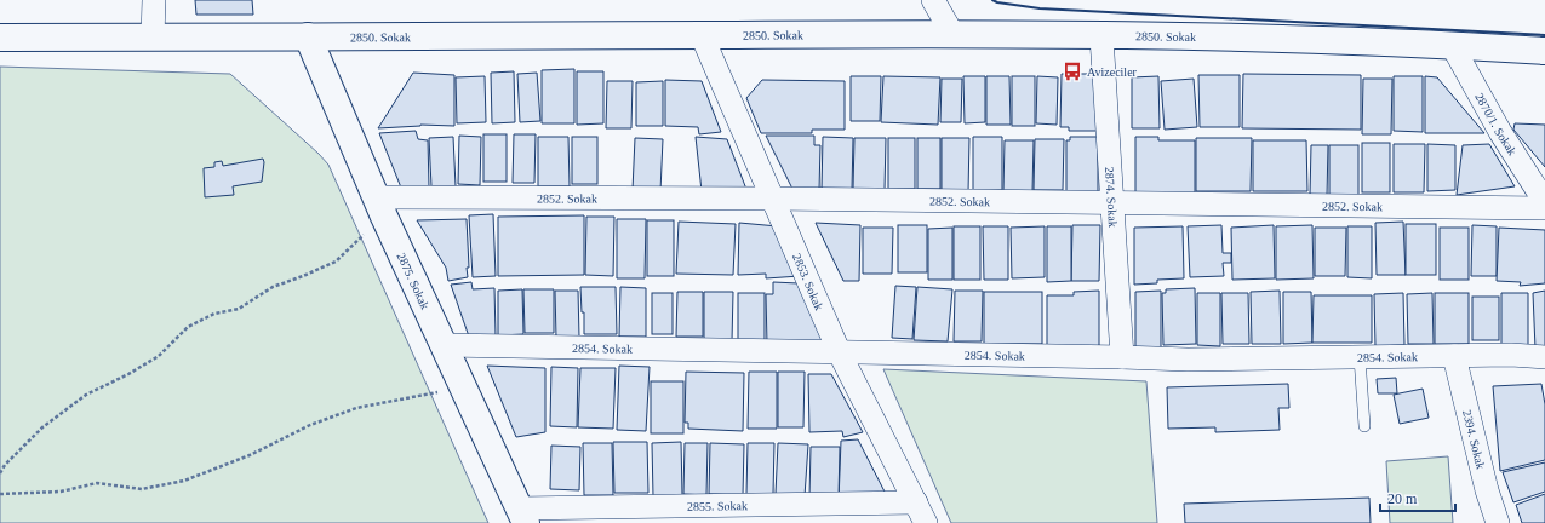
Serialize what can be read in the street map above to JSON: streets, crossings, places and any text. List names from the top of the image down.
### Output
{
  "streets": {
    "street": [
      "2850. Sokak",
      "2870/1. Sokak",
      "2874. Sokak",
      "2852. Sokak",
      "2875. Sokak",
      "2853. Sokak",
      "2854. Sokak",
      "2394. Sokak",
      "2855. Sokak"
    ]
  },
  "crossings": [
    ["2850. Sokak", "2870/1. Sokak"],
    ["2850. Sokak", "2874. Sokak"],
    ["2850. Sokak", "2875. Sokak"],
    ["2850. Sokak", "2853. Sokak"],
    ["2874. Sokak", "2852. Sokak"],
    ["2874. Sokak", "2854. Sokak"],
    ["2852. Sokak", "2875. Sokak"],
    ["2852. Sokak", "2853. Sokak"],
    ["2875. Sokak", "2854. Sokak"],
    ["2875. Sokak", "2855. Sokak"],
    ["2853. Sokak", "2854. Sokak"],
    ["2853. Sokak", "2855. Sokak"],
    ["2854. Sokak", "2394. Sokak"]
  ],
  "places": {
    "bus stop": ["Avizeciler"]
  },
  "scale_bar": "20 m"
}
